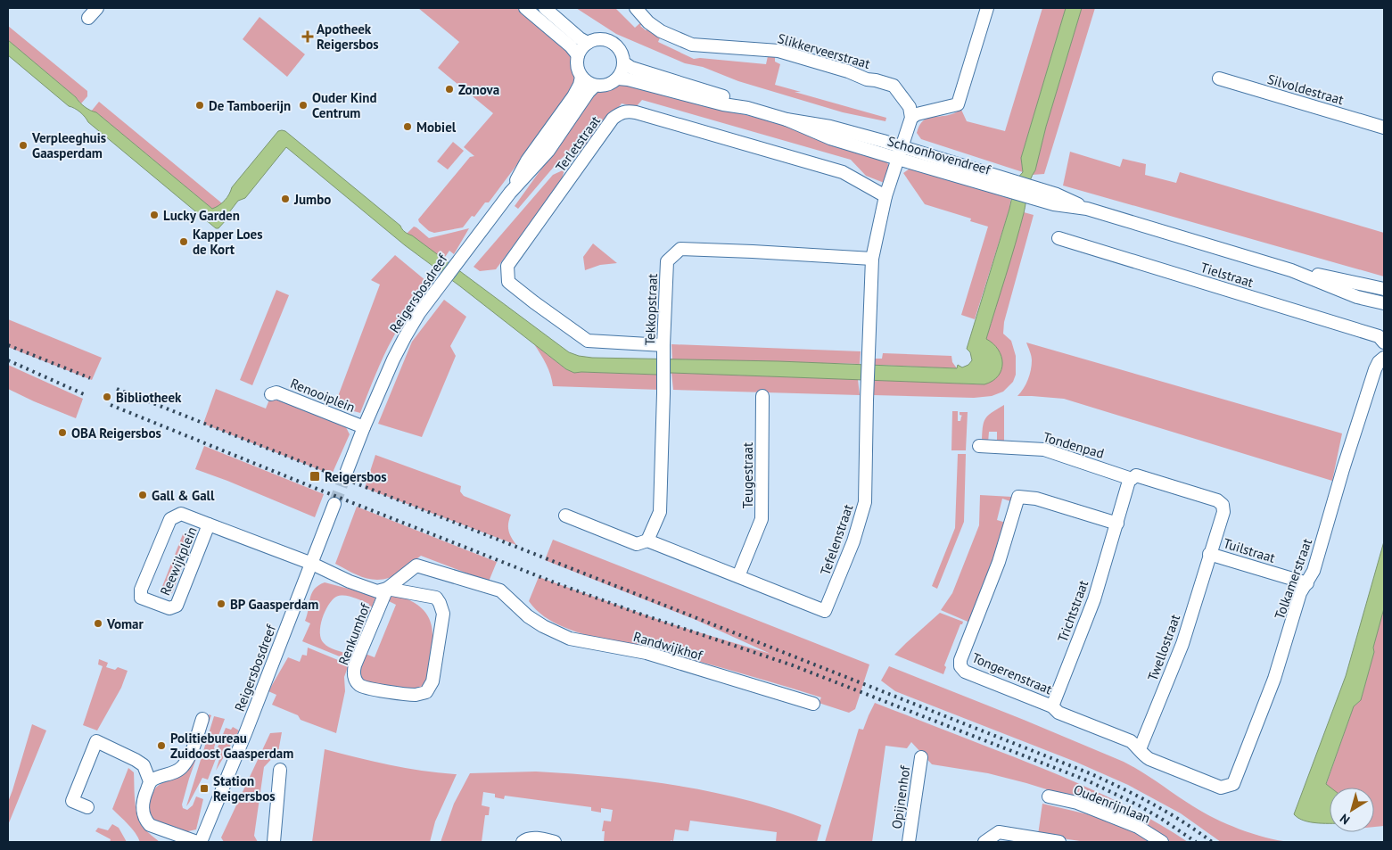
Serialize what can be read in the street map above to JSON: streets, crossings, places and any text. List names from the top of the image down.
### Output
{
  "streets": {
    "street": [
      "Slikkerveerstraat",
      "Silvoldestraat",
      "Terletstraat",
      "Schoonhovendreef",
      "Tielstraat",
      "Reigersbosdreef",
      "Tekkopstraat",
      "Renooiplein",
      "Tondenpad",
      "Teugestraat",
      "Tefelenstraat",
      "Tuilstraat",
      "Reewijkplein",
      "Tolkamerstraat",
      "Trichtstraat",
      "Renkumhof",
      "Randwijkhof",
      "Twellostraat",
      "Tongerenstraat",
      "Opijnenhof",
      "Oudenrijnlaan"
    ]
  },
  "crossings": [
    ["Terletstraat", "Tekkopstraat"],
    ["Terletstraat", "Tefelenstraat"],
    ["Schoonhovendreef", "Reigersbosdreef"],
    ["Schoonhovendreef", "Tefelenstraat"],
    ["Reigersbosdreef", "Renooiplein"],
    ["Reigersbosdreef", "Reewijkplein"],
    ["Reigersbosdreef", "Renkumhof"],
    ["Tekkopstraat", "Tefelenstraat"],
    ["Tondenpad", "Tuilstraat"],
    ["Tondenpad", "Twellostraat"],
    ["Teugestraat", "Tefelenstraat"],
    ["Tuilstraat", "Tolkamerstraat"],
    ["Tuilstraat", "Twellostraat"],
    ["Reewijkplein", "Renkumhof"],
    ["Tolkamerstraat", "Tongerenstraat"],
    ["Trichtstraat", "Tongerenstraat"],
    ["Renkumhof", "Randwijkhof"],
    ["Twellostraat", "Tongerenstraat"]
  ],
  "places": {
    "health": ["Apotheek Reigersbos"],
    "other": [
      "Zonova",
      "De Tamboerijn",
      "Ouder Kind Centrum",
      "Mobiel",
      "Verpleeghuis Gaasperdam",
      "Jumbo",
      "Lucky Garden",
      "Kapper Loes de Kort",
      "Bibliotheek",
      "OBA Reigersbos",
      "Gall & Gall",
      "BP Gaasperdam",
      "Vomar",
      "Politiebureau Zuidoost Gaasperdam"
    ],
    "transit": ["Reigersbos", "Station Reigersbos"]
  },
  "north": "bottom left"
}
